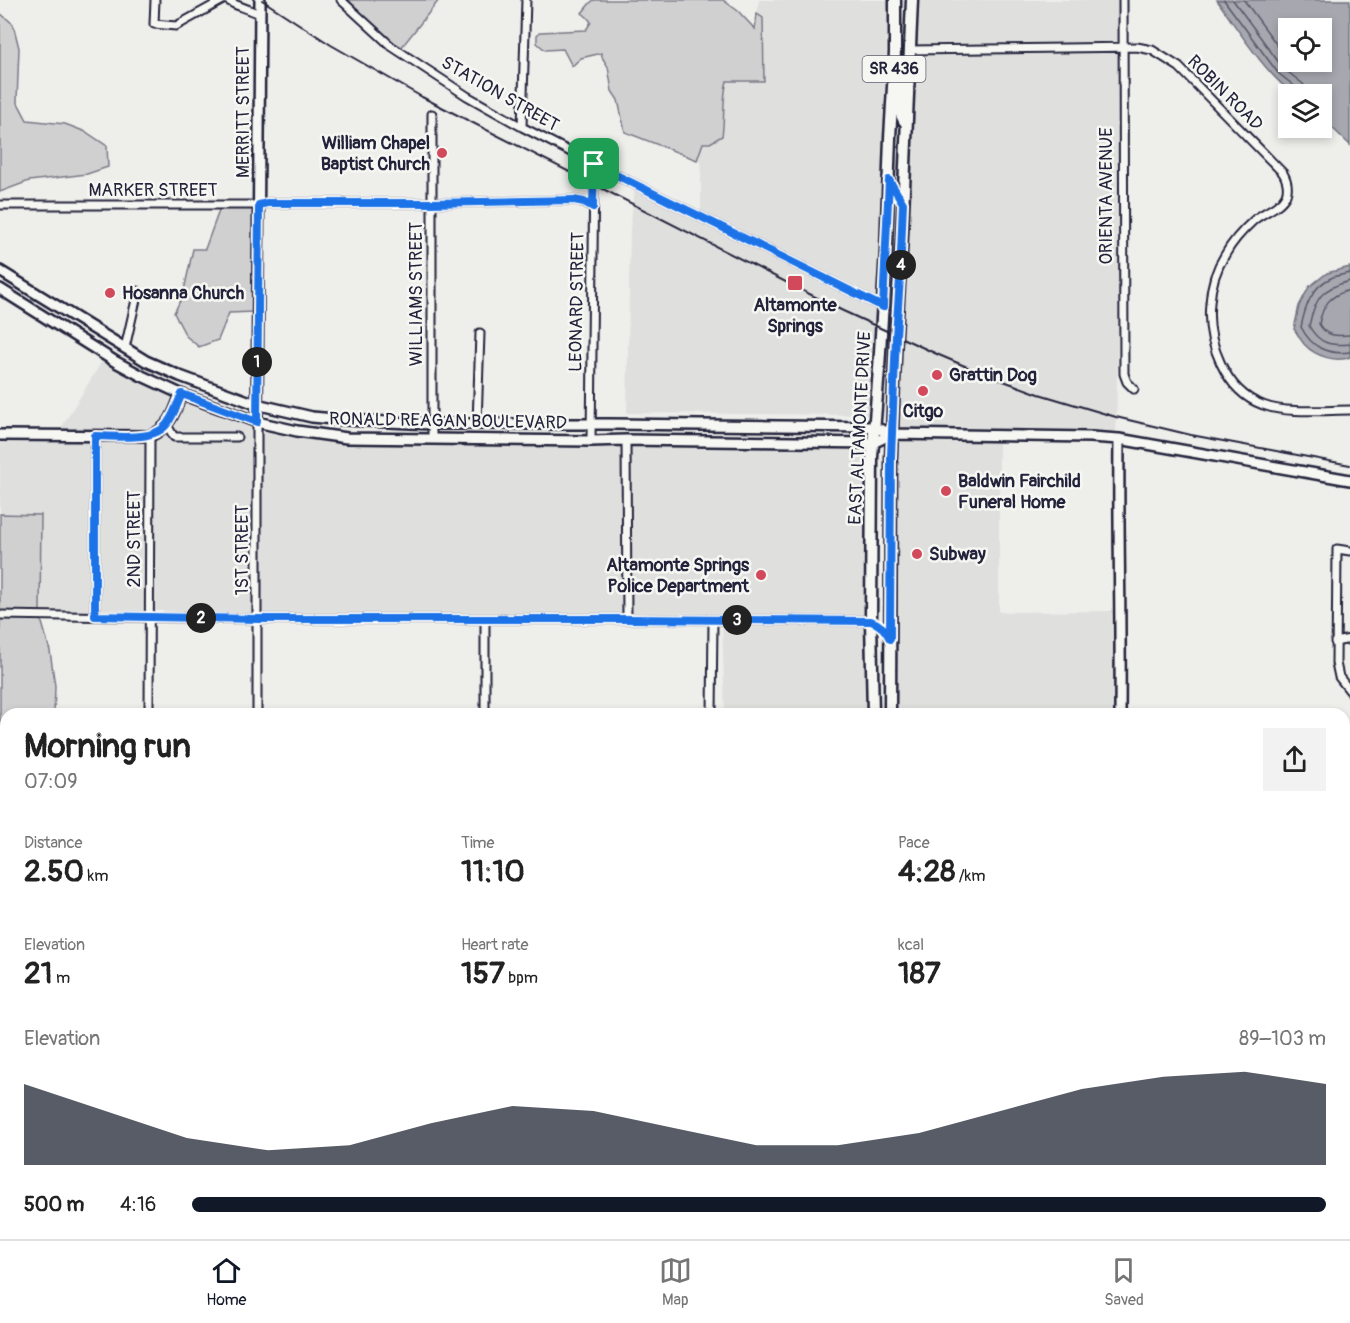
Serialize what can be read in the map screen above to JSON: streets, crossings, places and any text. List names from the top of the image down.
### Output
{
  "streets": {
    "main road": [
      "SR 436",
      "MERRITT STREET",
      "RONALD REAGAN BOULEVARD",
      "EAST ALTAMONTE DRIVE"
    ],
    "street": [
      "ROBIN ROAD",
      "STATION STREET",
      "MARKER STREET",
      "ORIENTA AVENUE",
      "WILLIAMS STREET",
      "LEONARD STREET",
      "2ND STREET",
      "1ST STREET"
    ]
  },
  "crossings": [
    ["ROBIN ROAD", "ORIENTA AVENUE"],
    ["ROBIN ROAD", "EAST ALTAMONTE DRIVE"],
    ["STATION STREET", "LEONARD STREET"],
    ["STATION STREET", "EAST ALTAMONTE DRIVE"],
    ["MERRITT STREET", "MARKER STREET"],
    ["MERRITT STREET", "RONALD REAGAN BOULEVARD"],
    ["MERRITT STREET", "1ST STREET"],
    ["MARKER STREET", "WILLIAMS STREET"],
    ["MARKER STREET", "LEONARD STREET"],
    ["WILLIAMS STREET", "RONALD REAGAN BOULEVARD"],
    ["LEONARD STREET", "RONALD REAGAN BOULEVARD"],
    ["RONALD REAGAN BOULEVARD", "EAST ALTAMONTE DRIVE"],
    ["RONALD REAGAN BOULEVARD", "1ST STREET"]
  ],
  "places": {
    "other": [
      "William Chapel Baptist Church",
      "Hosanna Church",
      "Grattin Dog",
      "Citgo",
      "Baldwin Fairchild Funeral Home",
      "Subway",
      "Altamonte Springs Police Department"
    ],
    "transit": ["Altamonte Springs"]
  },
  "page": {
    "pins": [
      "4",
      "1",
      "2",
      "3"
    ],
    "heading": ["Morning run", "07:09"],
    "stats": [
      ["Distance", "2.50 km"],
      ["Time", "11:10"],
      ["Pace", "4:28 /km"],
      ["Elevation", "21 m"],
      ["Heart rate", "157 bpm"],
      ["kcal", "187"]
    ],
    "chart": ["Elevation", "89–103 m"],
    "list": [
      {
        "name": "500 m",
        "note": "4:16"
      }
    ],
    "tabs": ["Home", "Map", "Saved"]
  }
}
